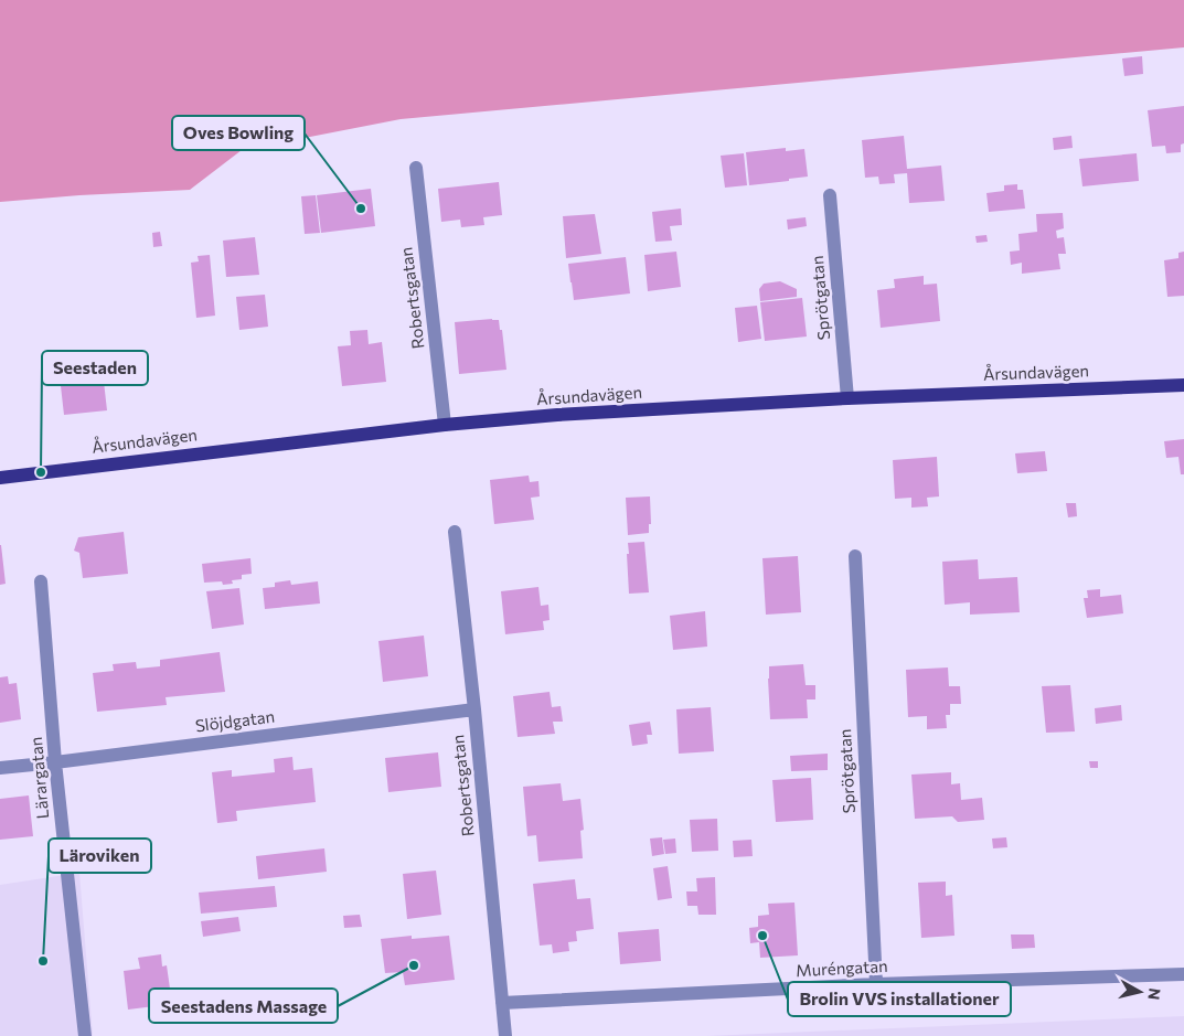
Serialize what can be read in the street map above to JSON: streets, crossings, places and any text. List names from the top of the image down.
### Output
{
  "streets": {
    "main road": ["Årsundavägen"],
    "street": [
      "Robertsgatan",
      "Sprötgatan",
      "Slöjdgatan",
      "Lärargatan",
      "Muréngatan"
    ]
  },
  "crossings": [
    ["Robertsgatan", "Årsundavägen"],
    ["Robertsgatan", "Slöjdgatan"],
    ["Robertsgatan", "Muréngatan"],
    ["Sprötgatan", "Årsundavägen"],
    ["Sprötgatan", "Muréngatan"],
    ["Slöjdgatan", "Lärargatan"]
  ],
  "places": [
    "Oves Bowling",
    "Seestaden",
    "Brolin VVS installationer",
    "Läroviken",
    "Seestadens Massage"
  ],
  "north": "right"
}
